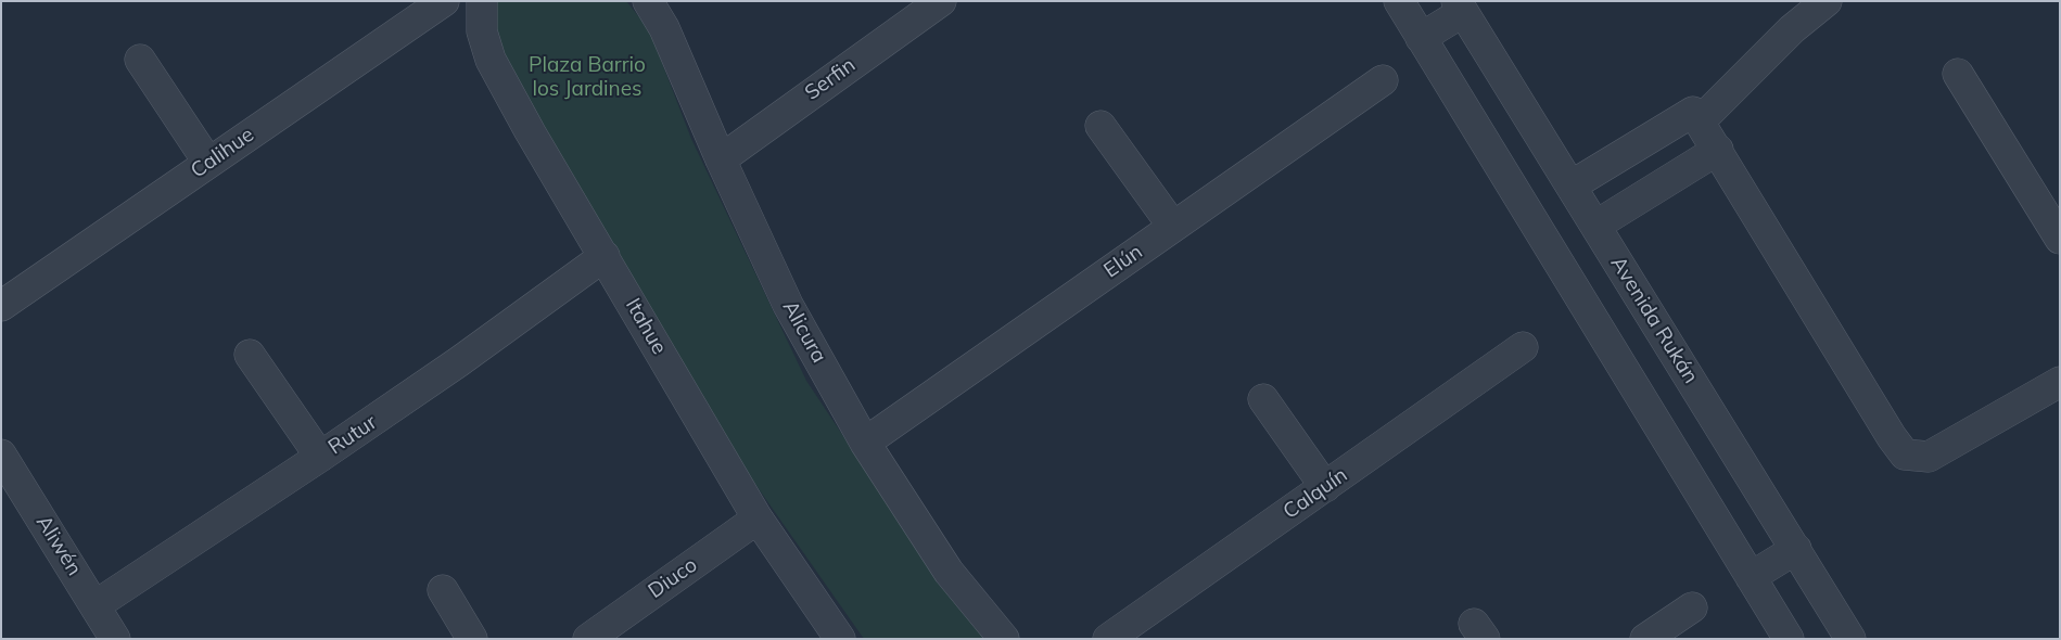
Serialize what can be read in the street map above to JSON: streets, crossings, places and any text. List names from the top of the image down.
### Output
{
  "streets": {
    "street": [
      "Serfin",
      "Calihue",
      "Elún",
      "Avenida Rukán",
      "Itahue",
      "Alicura",
      "Rutur",
      "Calquín",
      "Aliwén",
      "Diuco"
    ]
  },
  "crossings": [
    ["Serfin", "Alicura"],
    ["Elún", "Alicura"],
    ["Itahue", "Rutur"],
    ["Itahue", "Diuco"],
    ["Rutur", "Aliwén"]
  ],
  "parks": ["Plaza Barrio los Jardines"]
}
